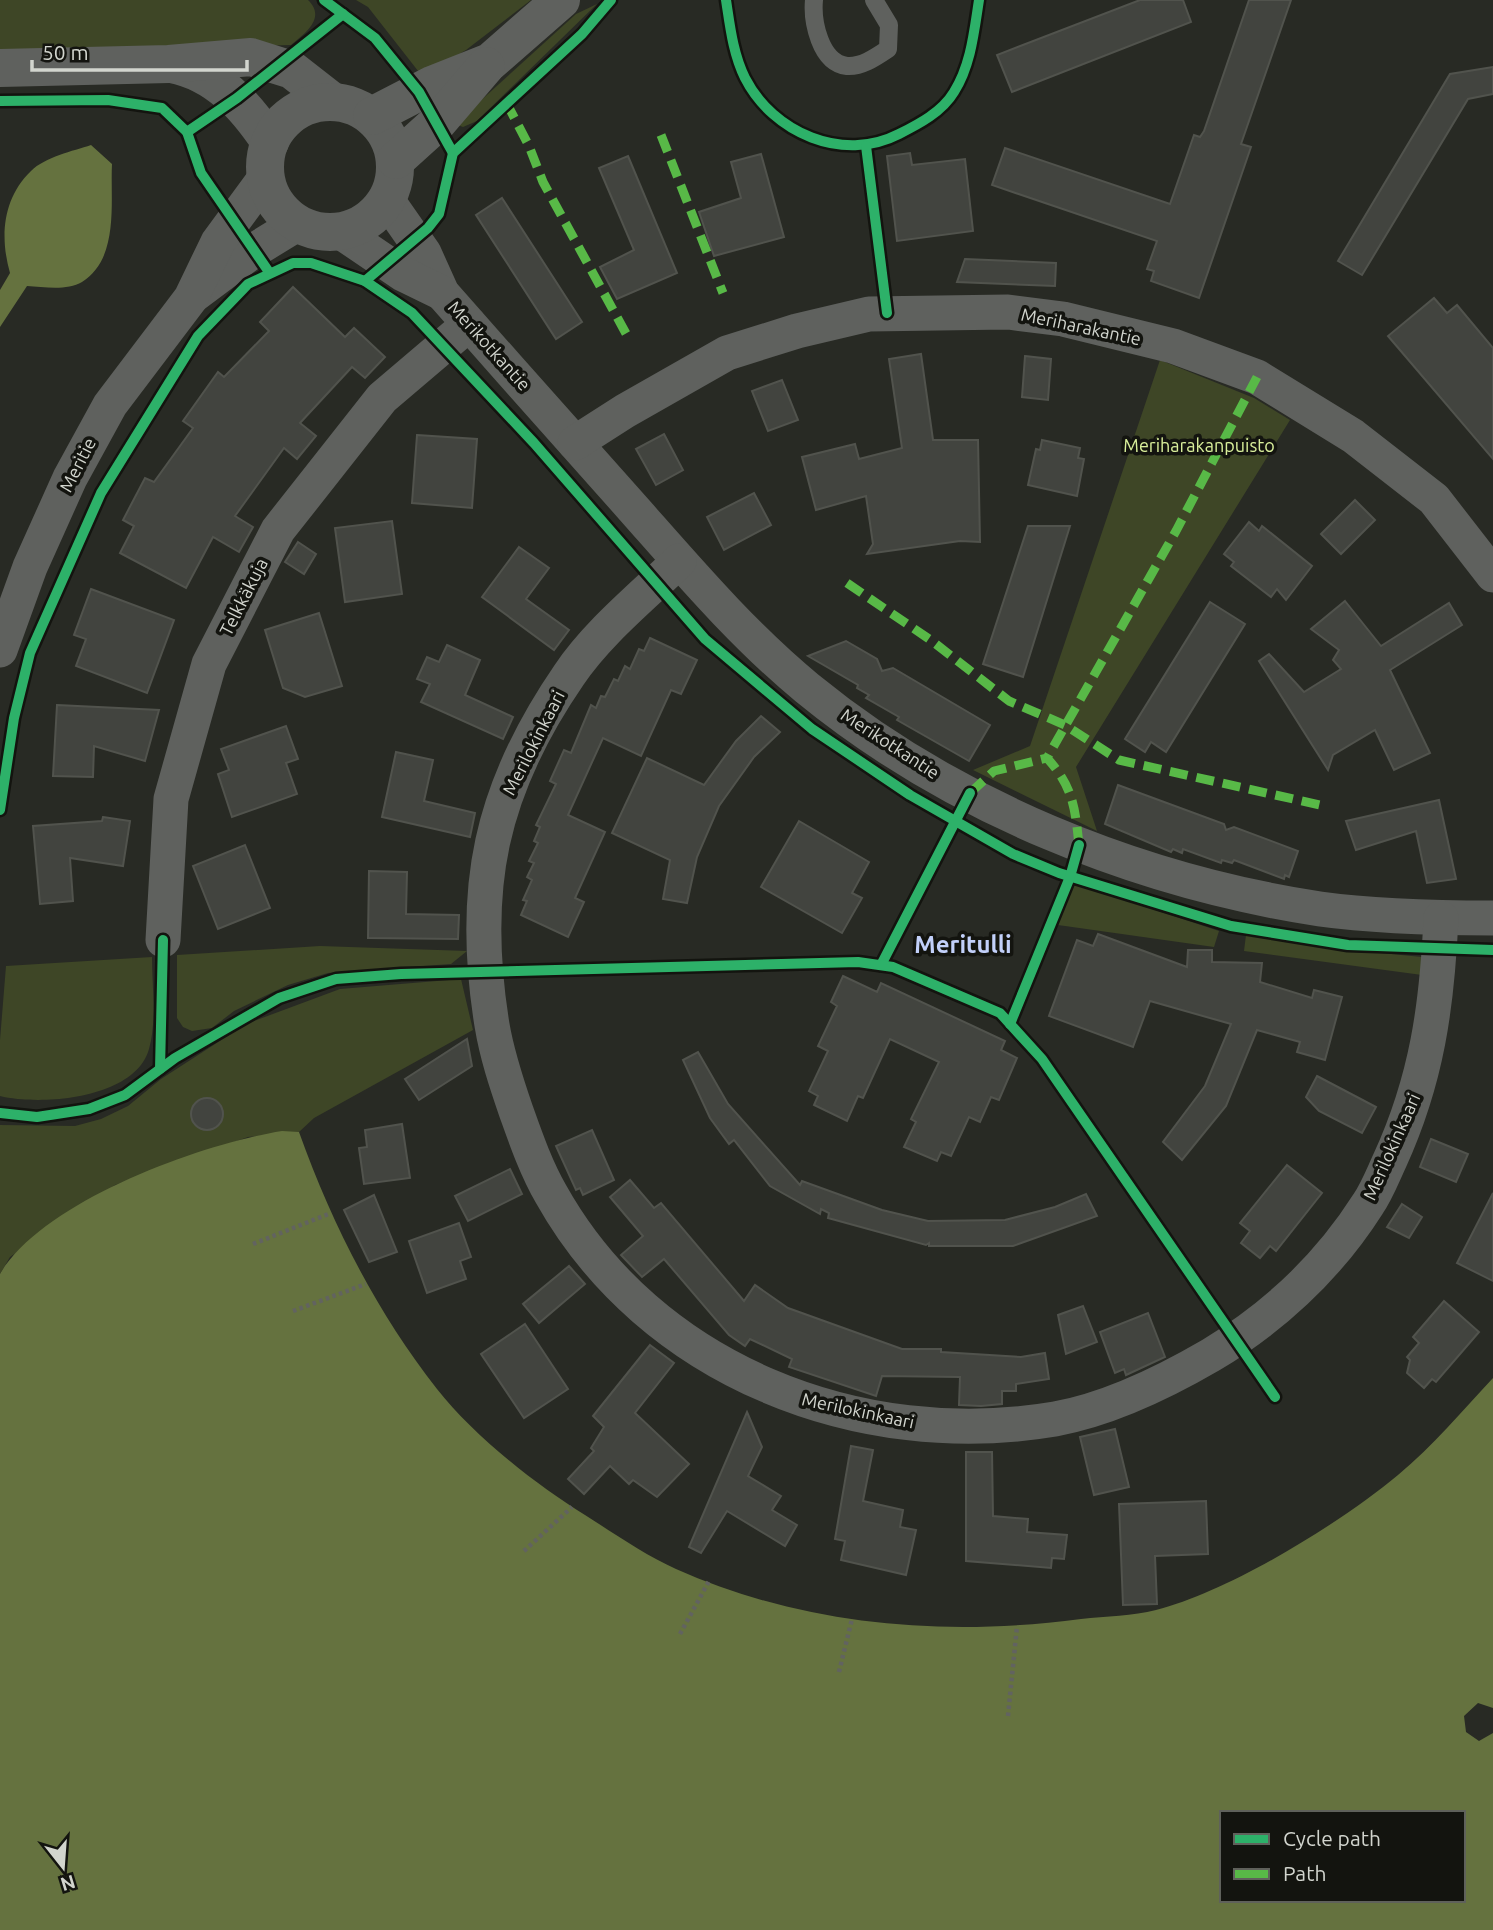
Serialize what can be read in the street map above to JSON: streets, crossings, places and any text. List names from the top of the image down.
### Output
{
  "streets": {
    "street": [
      "Meriharakantie",
      "Merikotkantie",
      "Meritie",
      "Telkkäkuja",
      "Merilokinkaari"
    ]
  },
  "crossings": [
    ["Meriharakantie", "Merikotkantie"],
    ["Merikotkantie", "Meritie"],
    ["Merikotkantie", "Telkkäkuja"],
    ["Merikotkantie", "Merilokinkaari"]
  ],
  "districts": ["Meritulli"],
  "parks": ["Meriharakanpuisto"],
  "legend": ["Cycle path", "Path"],
  "scale_bar": "50 m",
  "north": "bottom"
}
